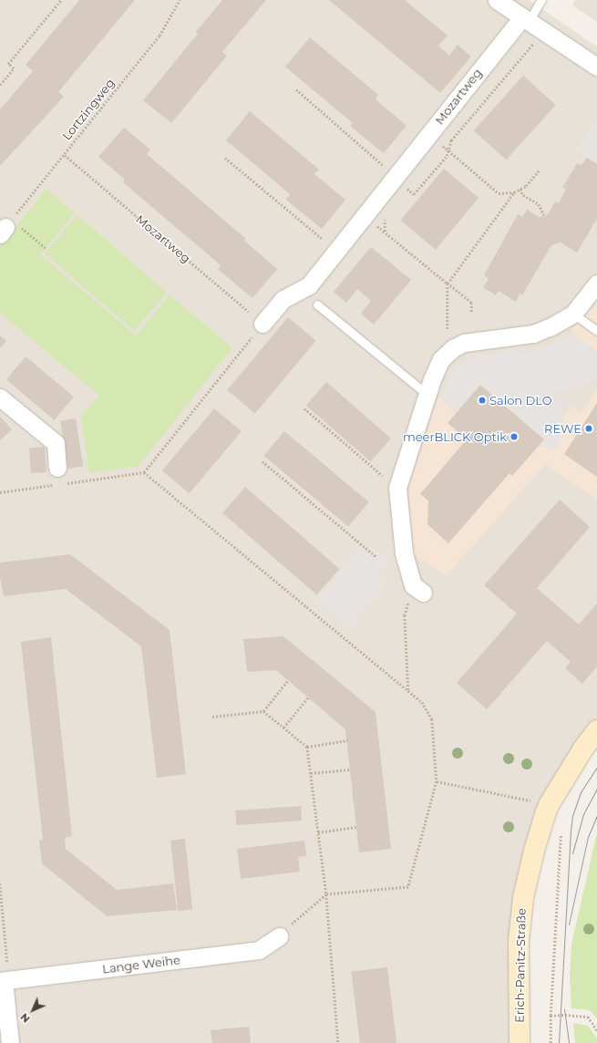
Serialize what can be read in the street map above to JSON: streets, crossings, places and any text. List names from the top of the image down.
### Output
{
  "streets": {
    "main road": ["Erich-Panitz-Straße"],
    "street": ["Mozartweg", "Lange Weihe"],
    "path": ["Lortzingweg"]
  },
  "crossings": [
    ["Mozartweg", "Lortzingweg"]
  ],
  "places": ["Salon DLO", "REWE", "meerBLICK Optik"],
  "north": "bottom left"
}
